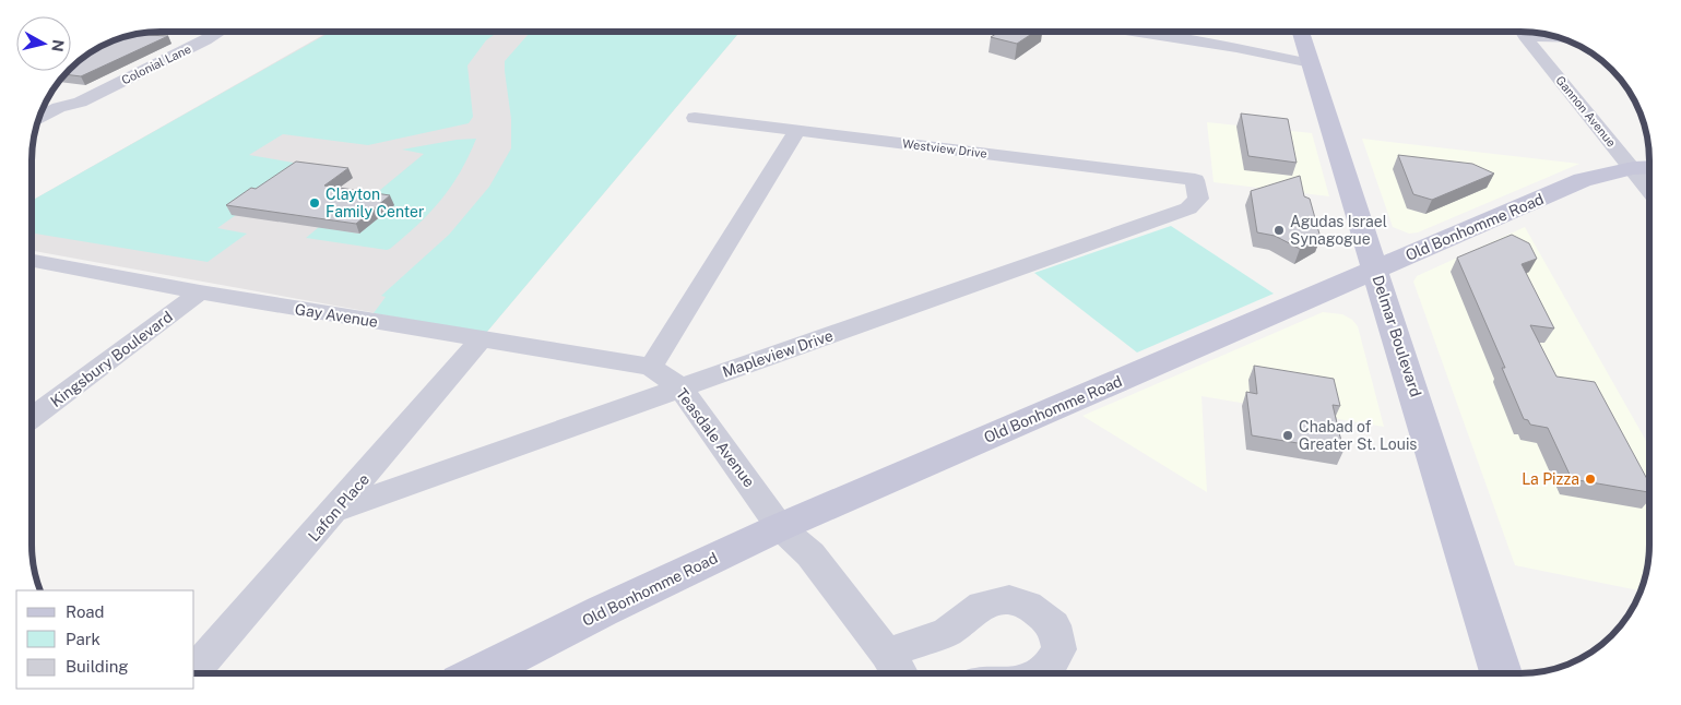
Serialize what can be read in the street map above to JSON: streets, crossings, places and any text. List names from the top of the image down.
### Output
{
  "streets": {
    "street": [
      "Colonial Lane",
      "Gannon Avenue",
      "Westview Drive",
      "Old Bonhomme Road",
      "Gay Avenue",
      "Delmar Boulevard",
      "Mapleview Drive",
      "Kingsbury Boulevard",
      "Teasdale Avenue",
      "Lafon Place"
    ]
  },
  "crossings": [
    ["Gannon Avenue", "Old Bonhomme Road"],
    ["Westview Drive", "Mapleview Drive"],
    ["Old Bonhomme Road", "Delmar Boulevard"],
    ["Old Bonhomme Road", "Teasdale Avenue"],
    ["Gay Avenue", "Kingsbury Boulevard"],
    ["Gay Avenue", "Teasdale Avenue"],
    ["Gay Avenue", "Lafon Place"],
    ["Mapleview Drive", "Teasdale Avenue"],
    ["Mapleview Drive", "Lafon Place"]
  ],
  "places": [
    "Clayton Family Center",
    "Agudas Israel Synagogue",
    "Chabad of Greater St. Louis",
    "La Pizza"
  ],
  "legend": ["Road", "Park", "Building"],
  "north": "right"
}
